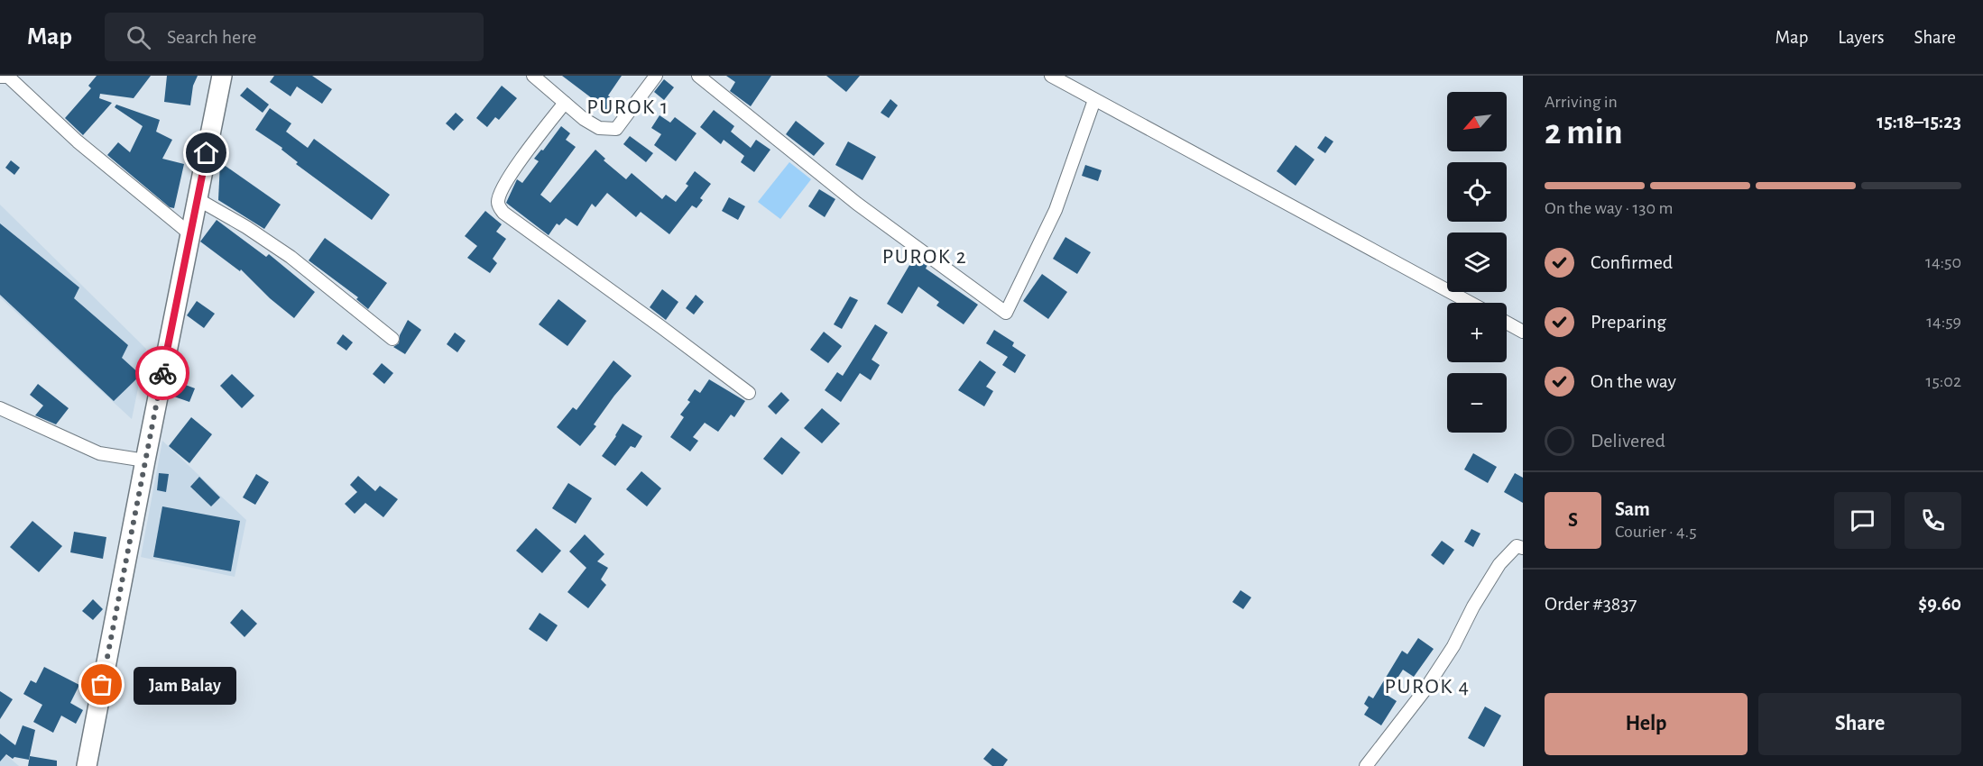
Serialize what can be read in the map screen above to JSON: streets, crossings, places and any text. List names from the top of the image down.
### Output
{
  "districts": ["PUROK 1", "PUROK 2", "PUROK 4"],
  "places": ["Jam Balay"],
  "north": "bottom left",
  "page": {
    "header": "Map",
    "search": "Search here",
    "nav": ["Map", "Layers", "Share"],
    "heading": ["2 min", "Arriving in", "15:18–15:23"],
    "panel": [
      "Sam",
      "Courier · 4.5",
      "Order #3837",
      "$9.60"
    ],
    "map_buttons": ["+", "−"],
    "bar": "On the way · 130 m",
    "list": [
      ["Confirmed", "14:50"],
      ["Preparing", "14:59"],
      ["On the way", "15:02"],
      "Delivered"
    ],
    "round": "S",
    "bubble": "Jam Balay",
    "buttons": ["Help", "Share"]
  }
}
